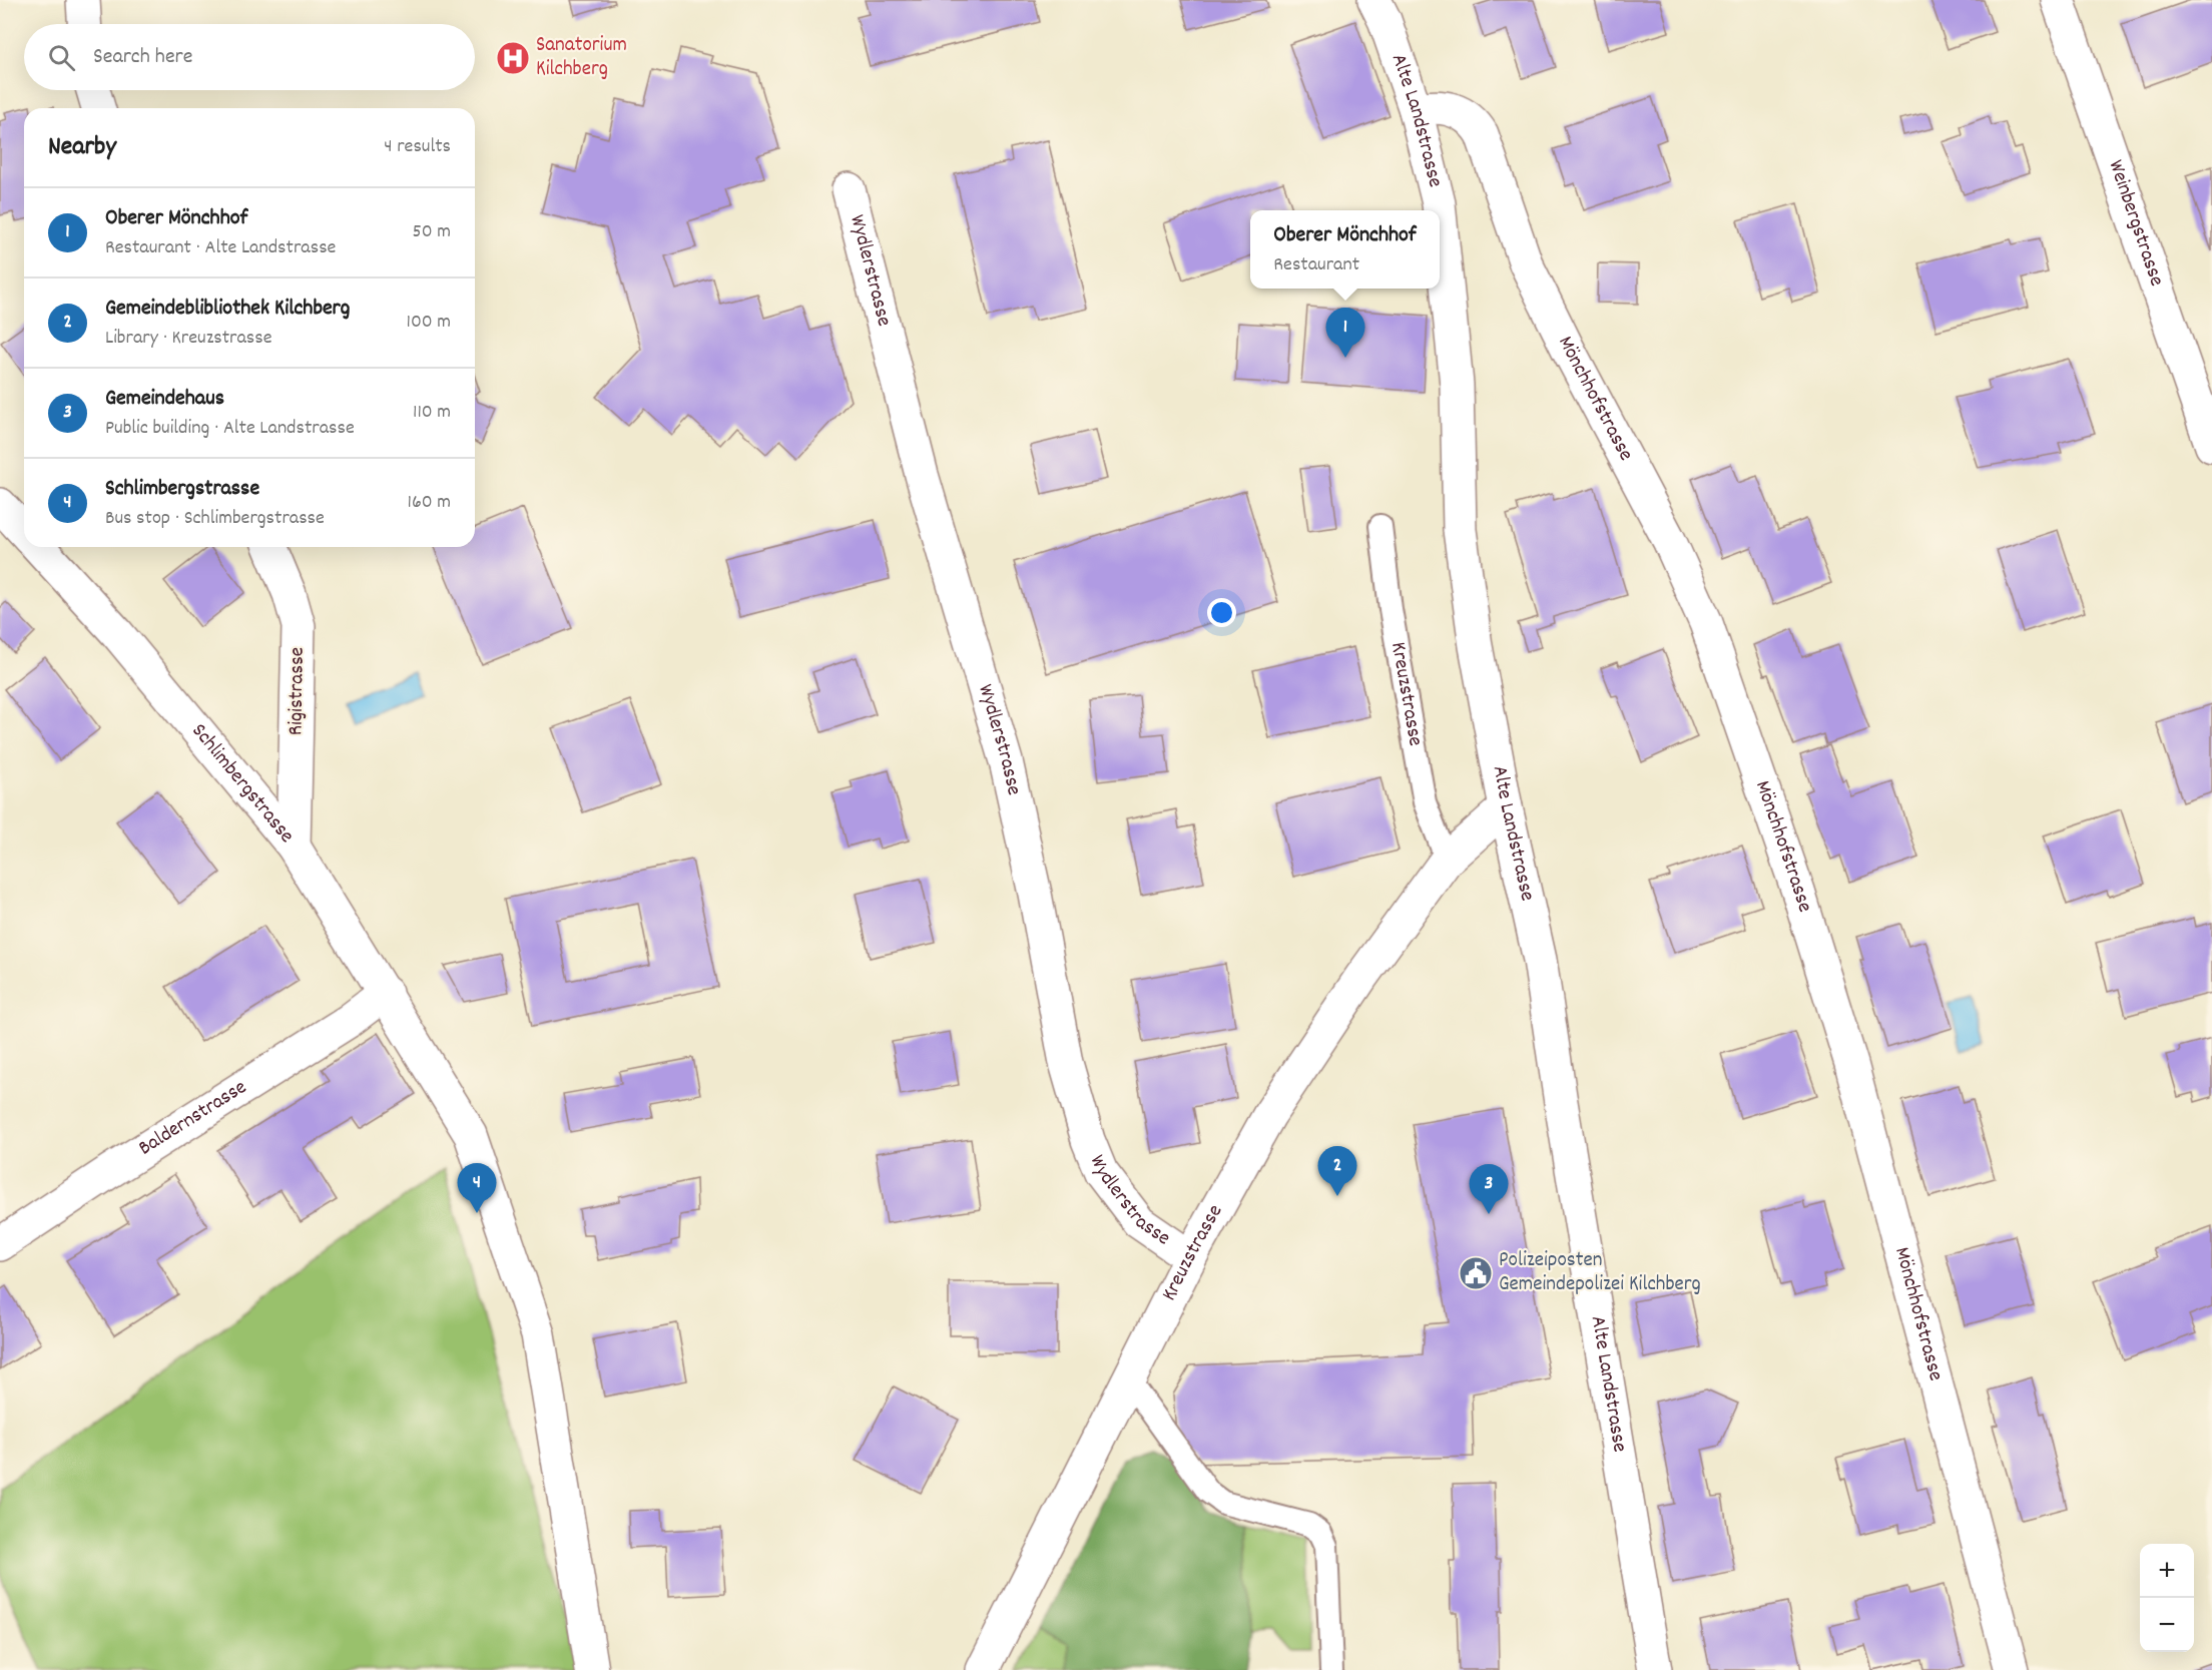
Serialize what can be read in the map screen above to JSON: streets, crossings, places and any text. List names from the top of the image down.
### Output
{
  "streets": {
    "street": [
      "Alte Landstrasse",
      "Weinbergstrasse",
      "Wydlerstrasse",
      "Mönchhofstrasse",
      "Rigistrasse",
      "Kreuzstrasse",
      "Schlimbergstrasse",
      "Baldernstrasse"
    ]
  },
  "crossings": [
    ["Alte Landstrasse", "Mönchhofstrasse"],
    ["Alte Landstrasse", "Kreuzstrasse"],
    ["Wydlerstrasse", "Kreuzstrasse"],
    ["Rigistrasse", "Schlimbergstrasse"],
    ["Schlimbergstrasse", "Baldernstrasse"]
  ],
  "places": {
    "hospital": ["Sanatorium Kilchberg"],
    "public building": ["Polizeiposten Gemeindepolizei Kilchberg"]
  },
  "page": {
    "search": "Search here",
    "heading": ["Nearby", "4 results"],
    "list": [
      {
        "mark": "1",
        "name": "Oberer Mönchhof",
        "note": "Restaurant · Alte Landstrasse",
        "value": "50 m"
      },
      {
        "mark": "2",
        "name": "Gemeindeblibliothek Kilchberg",
        "note": "Library · Kreuzstrasse",
        "value": "100 m"
      },
      {
        "mark": "3",
        "name": "Gemeindehaus",
        "note": "Public building · Alte Landstrasse",
        "value": "110 m"
      },
      {
        "mark": "4",
        "name": "Schlimbergstrasse",
        "note": "Bus stop · Schlimbergstrasse",
        "value": "160 m"
      }
    ],
    "popup": ["Oberer Mönchhof", "Restaurant"],
    "pins": [
      "1",
      "2",
      "4",
      "3"
    ],
    "map_buttons": ["+", "−"]
  }
}
